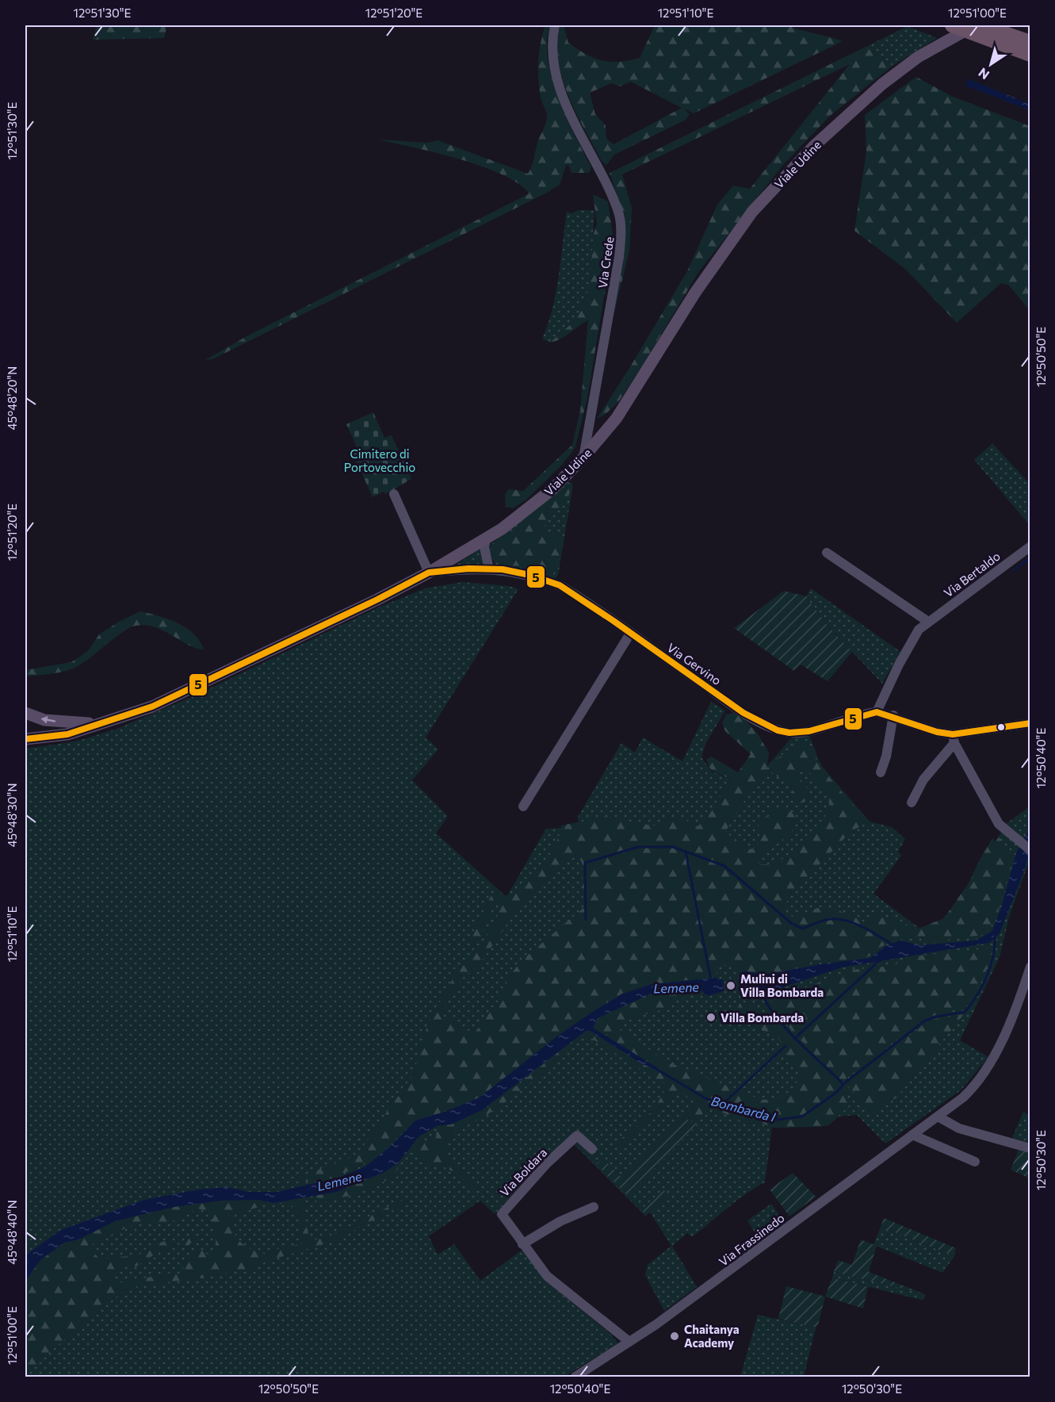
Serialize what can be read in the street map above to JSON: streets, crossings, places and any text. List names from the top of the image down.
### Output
{
  "streets": {
    "main road": ["Viale Udine"],
    "street": [
      "Via Crede",
      "Via Bertaldo",
      "Via Gervino",
      "Via Boldara",
      "Via Frassinedo"
    ]
  },
  "crossings": [
    ["Viale Udine", "Via Crede"],
    ["Viale Udine", "Via Gervino"],
    ["Via Bertaldo", "Via Gervino"],
    ["Via Boldara", "Via Frassinedo"]
  ],
  "water": ["Lemene", "Bombarda I"],
  "parks": ["Cimitero di Portovecchio"],
  "places": ["Mulini di Villa Bombarda", "Villa Bombarda", "Chaitanya Academy"],
  "lines": ["transit line 5"],
  "north": "bottom left",
  "coordinates": [
    "12°51'30\"E",
    "12°51'20\"E",
    "12°51'10\"E",
    "12°51'00\"E",
    "12°50'50\"E",
    "45°48'20\"N",
    "12°50'40\"E",
    "45°48'30\"N",
    "12°50'30\"E",
    "45°48'40\"N"
  ]
}
